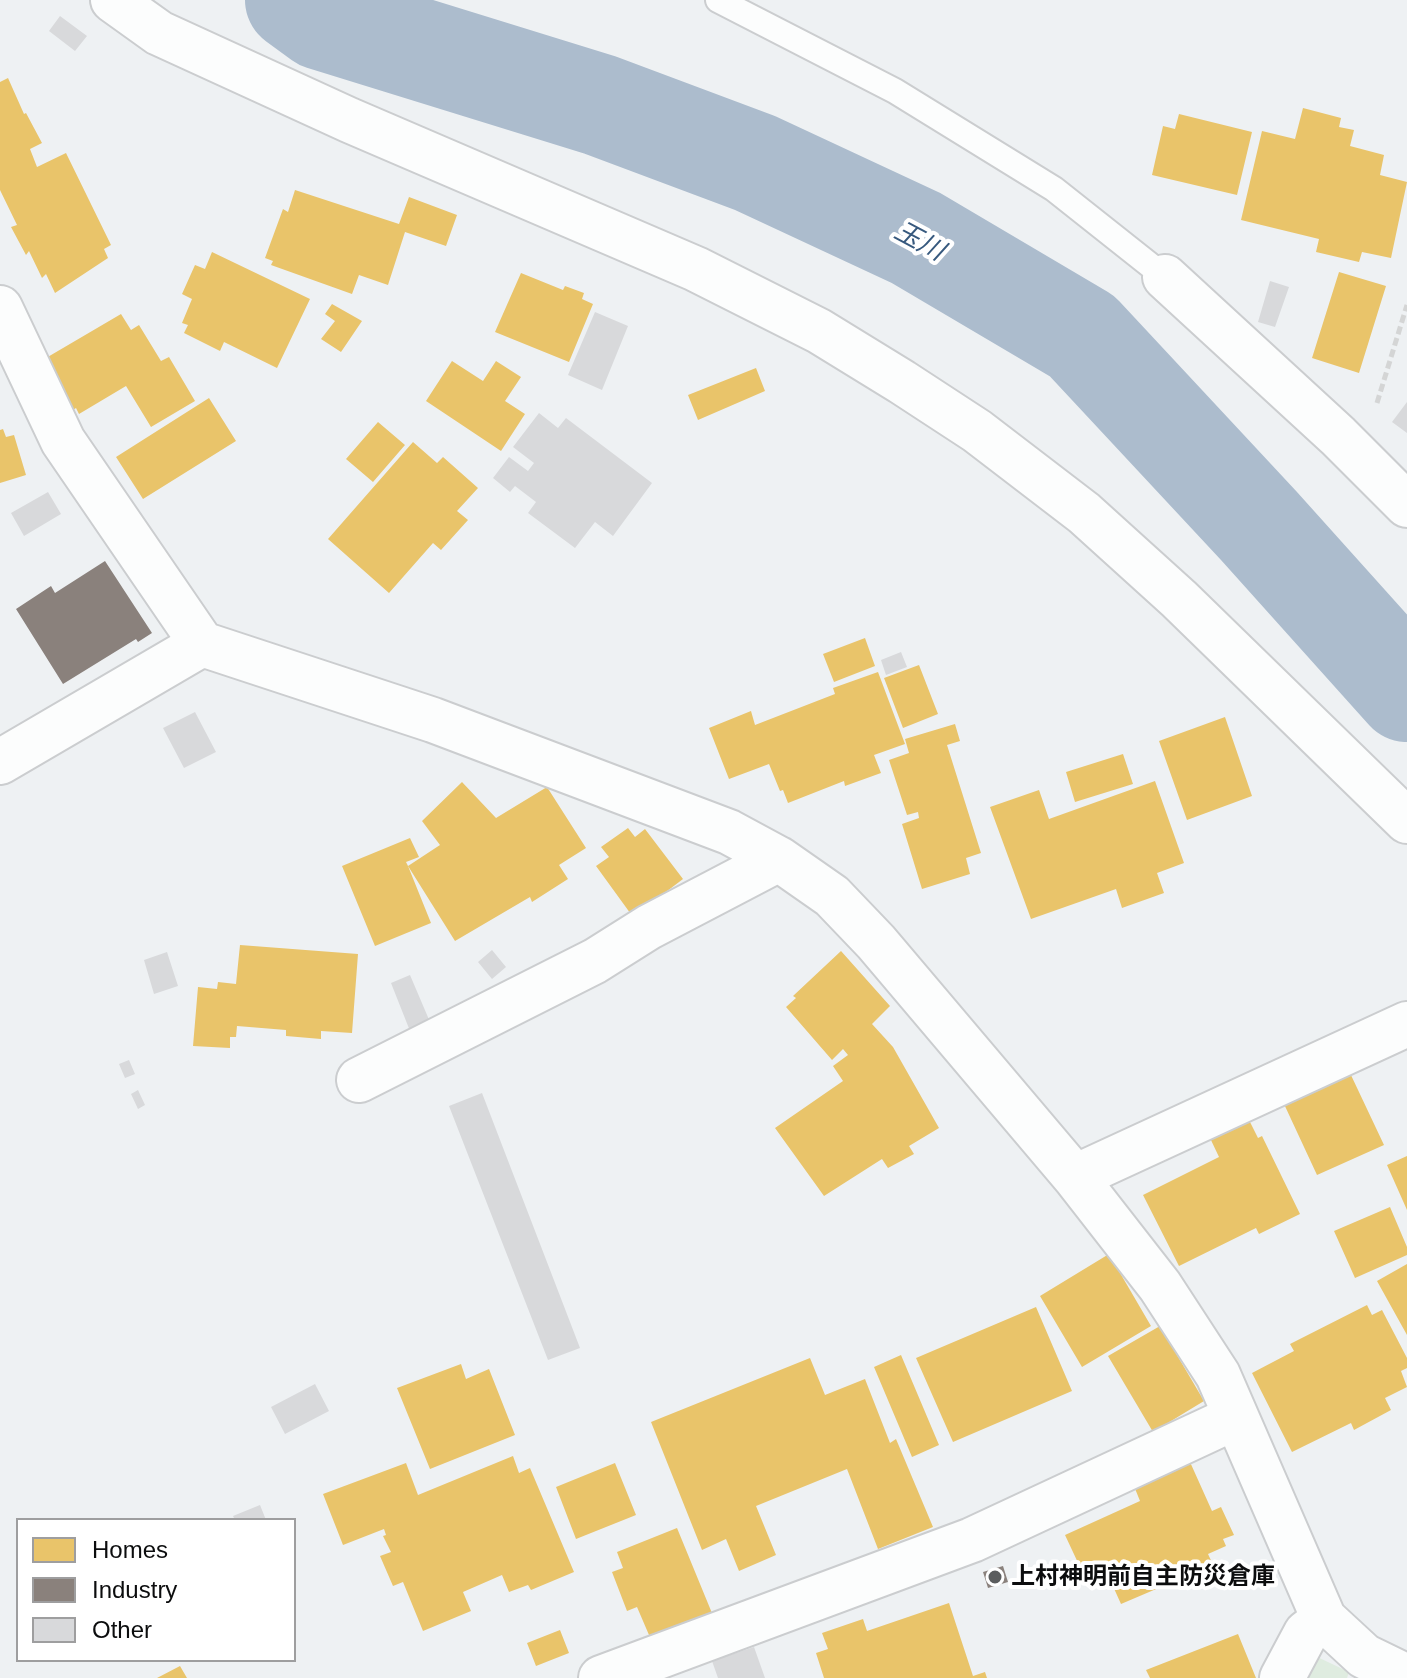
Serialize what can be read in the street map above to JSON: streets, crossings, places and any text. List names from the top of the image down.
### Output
{
  "water": ["玉川"],
  "places": ["上村神明前自主防災倉庫"],
  "legend": ["Homes", "Industry", "Other"]
}
